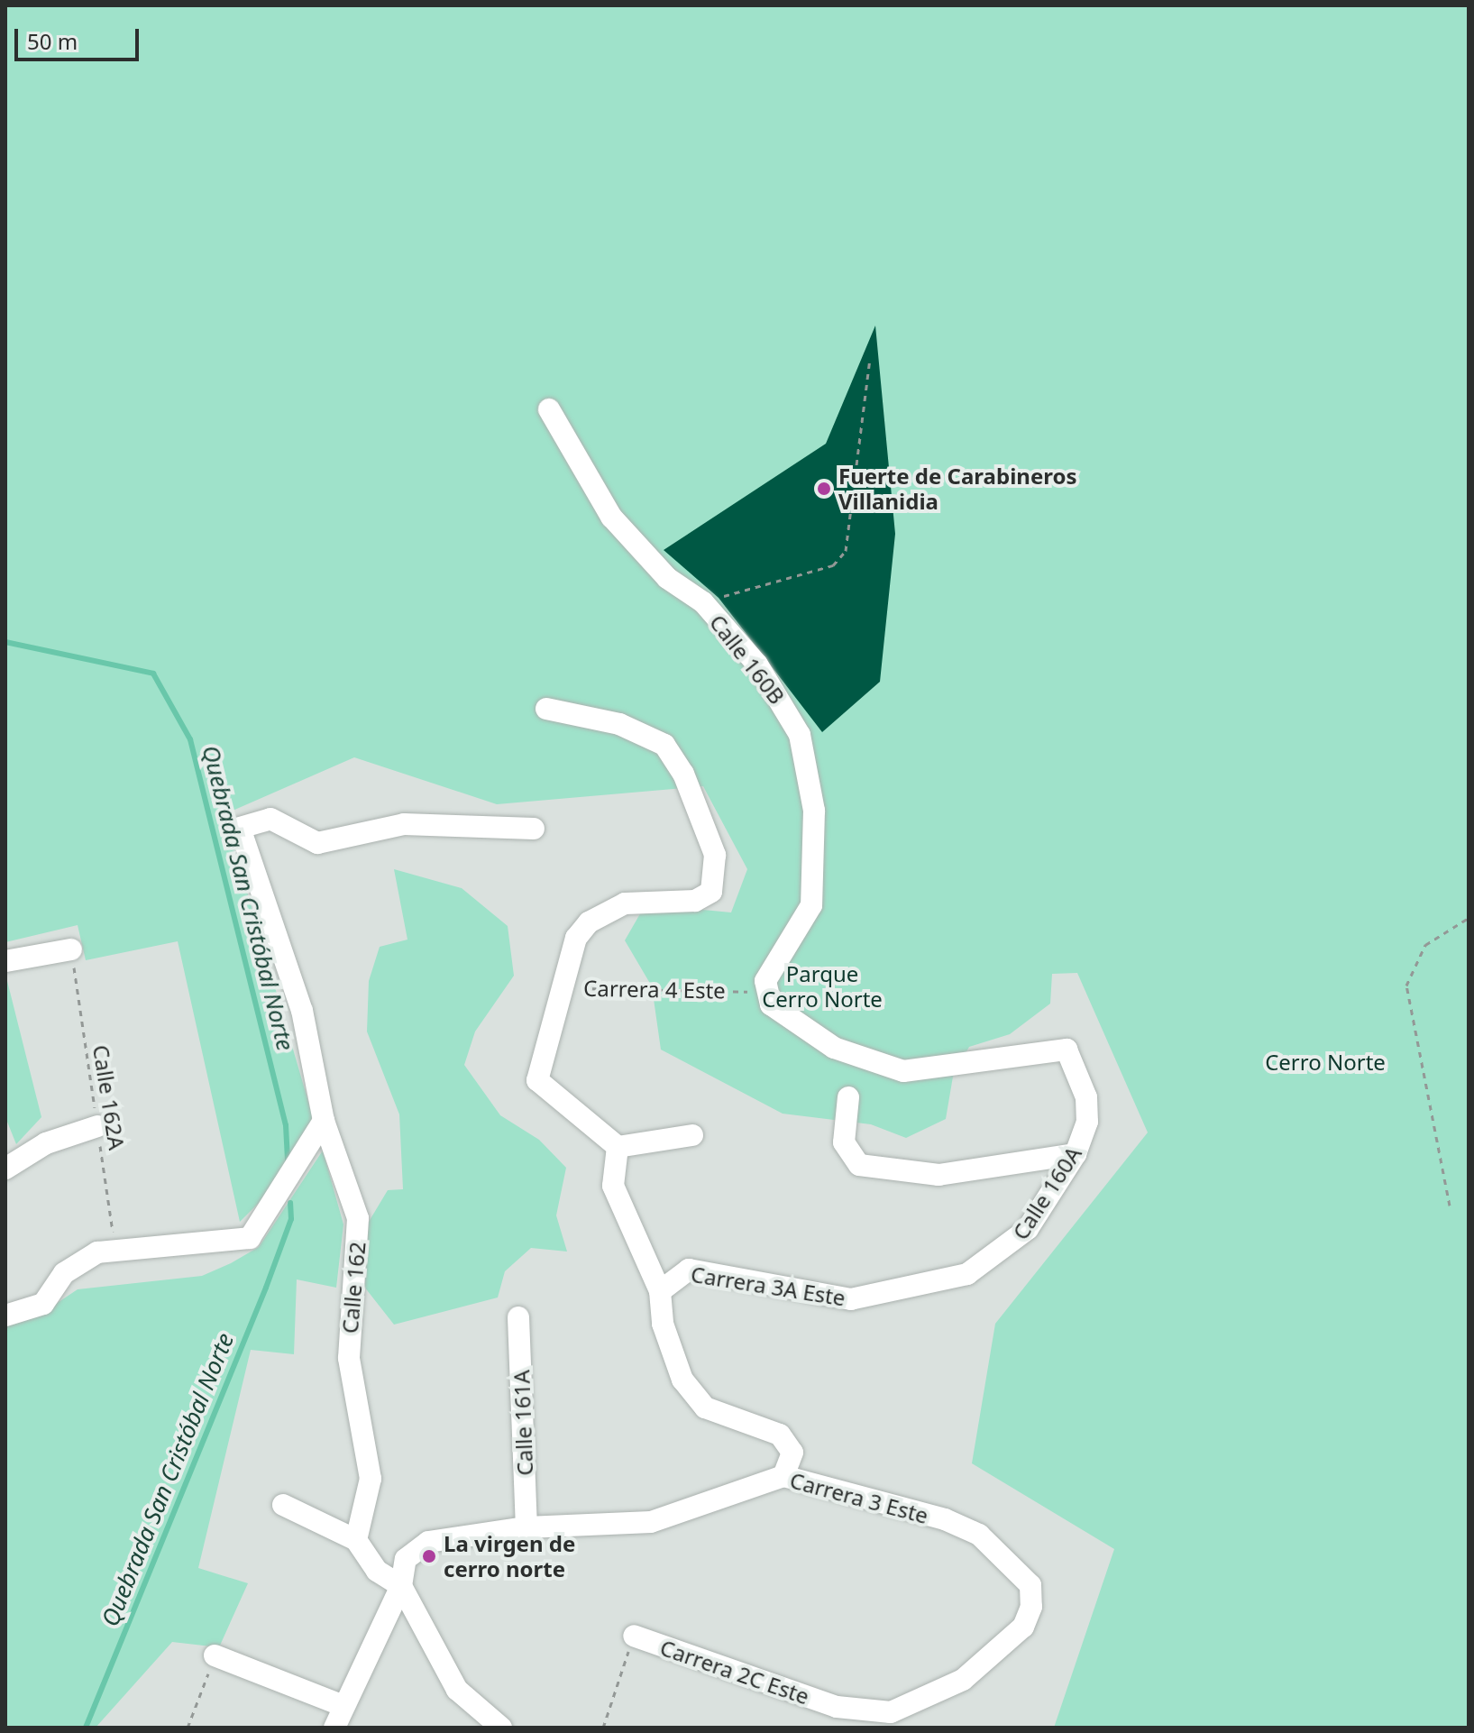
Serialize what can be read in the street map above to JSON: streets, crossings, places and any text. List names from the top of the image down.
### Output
{
  "streets": {
    "street": [
      "Calle 160B",
      "Calle 160A",
      "Carrera 3A Este",
      "Calle 162",
      "Calle 161A",
      "Carrera 3 Este",
      "Carrera 2C Este"
    ],
    "path": ["Carrera 4 Este", "Calle 162A"]
  },
  "crossings": [
    ["Calle 160B", "Carrera 4 Este"],
    ["Calle 160B", "Calle 160A"],
    ["Carrera 4 Este", "Calle 160A"],
    ["Calle 160A", "Carrera 3A Este"],
    ["Calle 161A", "Carrera 3 Este"],
    ["Carrera 3 Este", "Carrera 2C Este"]
  ],
  "water": ["Quebrada San Cristóbal Norte"],
  "parks": ["Parque Cerro Norte", "Cerro Norte"],
  "places": ["Fuerte de Carabineros Villanidia", "La virgen de cerro norte"],
  "scale_bar": "50 m"
}
